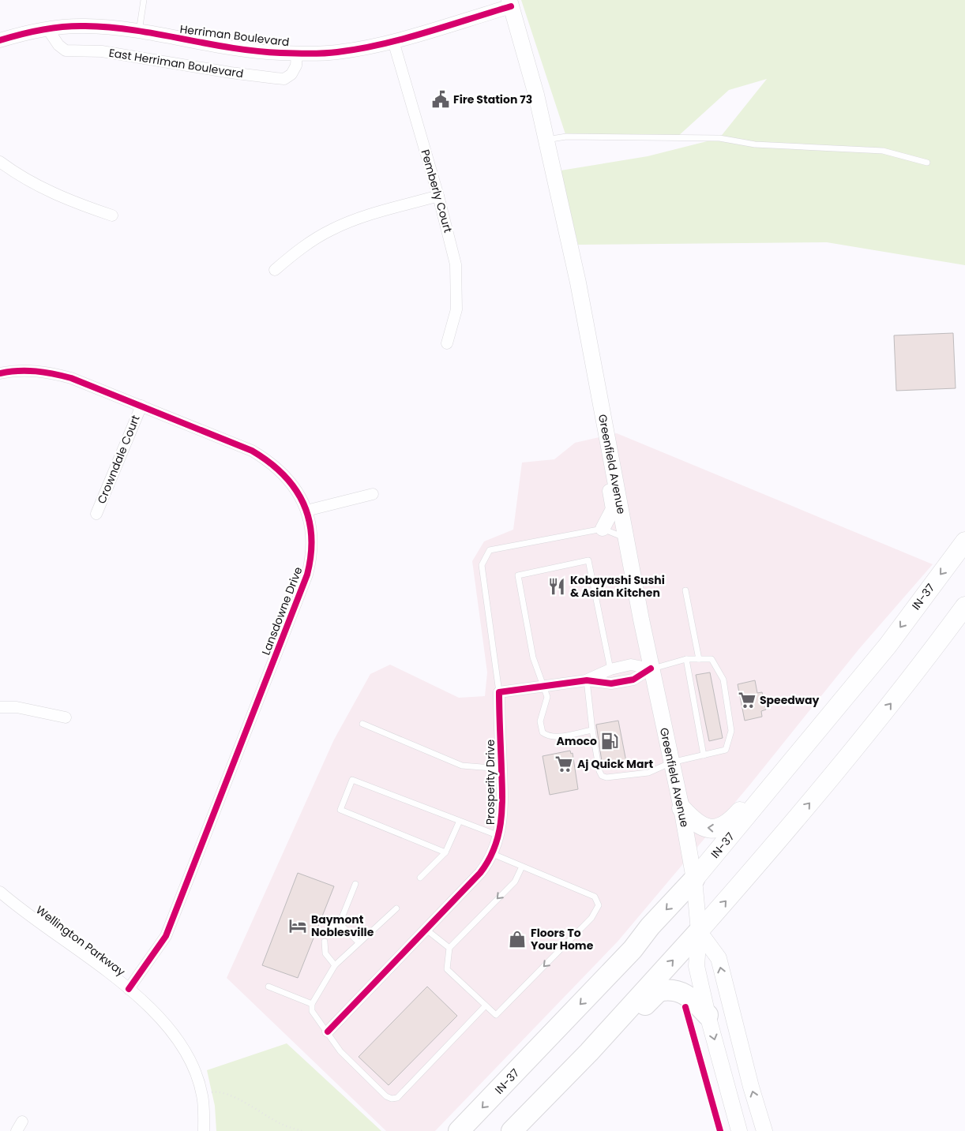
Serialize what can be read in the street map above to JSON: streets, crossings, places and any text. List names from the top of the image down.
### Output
{
  "streets": {
    "highway": ["IN-37"],
    "main road": ["Greenfield Avenue"],
    "street": [
      "Herriman Boulevard",
      "East Herriman Boulevard",
      "Pemberly Court",
      "Crowndale Court",
      "Lansdowne Drive",
      "Prosperity Drive",
      "Wellington Parkway"
    ]
  },
  "crossings": [
    ["Herriman Boulevard", "East Herriman Boulevard"],
    ["Herriman Boulevard", "Pemberly Court"],
    ["Herriman Boulevard", "Greenfield Avenue"],
    ["Crowndale Court", "Lansdowne Drive"],
    ["Greenfield Avenue", "IN-37"],
    ["Lansdowne Drive", "Wellington Parkway"]
  ],
  "places": {
    "public building": ["Fire Station 73"],
    "restaurant": ["Kobayashi Sushi & Asian Kitchen"],
    "supermarket": ["Speedway", "Aj Quick Mart"],
    "fuel station": ["Amoco"],
    "hotel": ["Baymont Noblesville"],
    "shop": ["Floors To Your Home"]
  }
}
